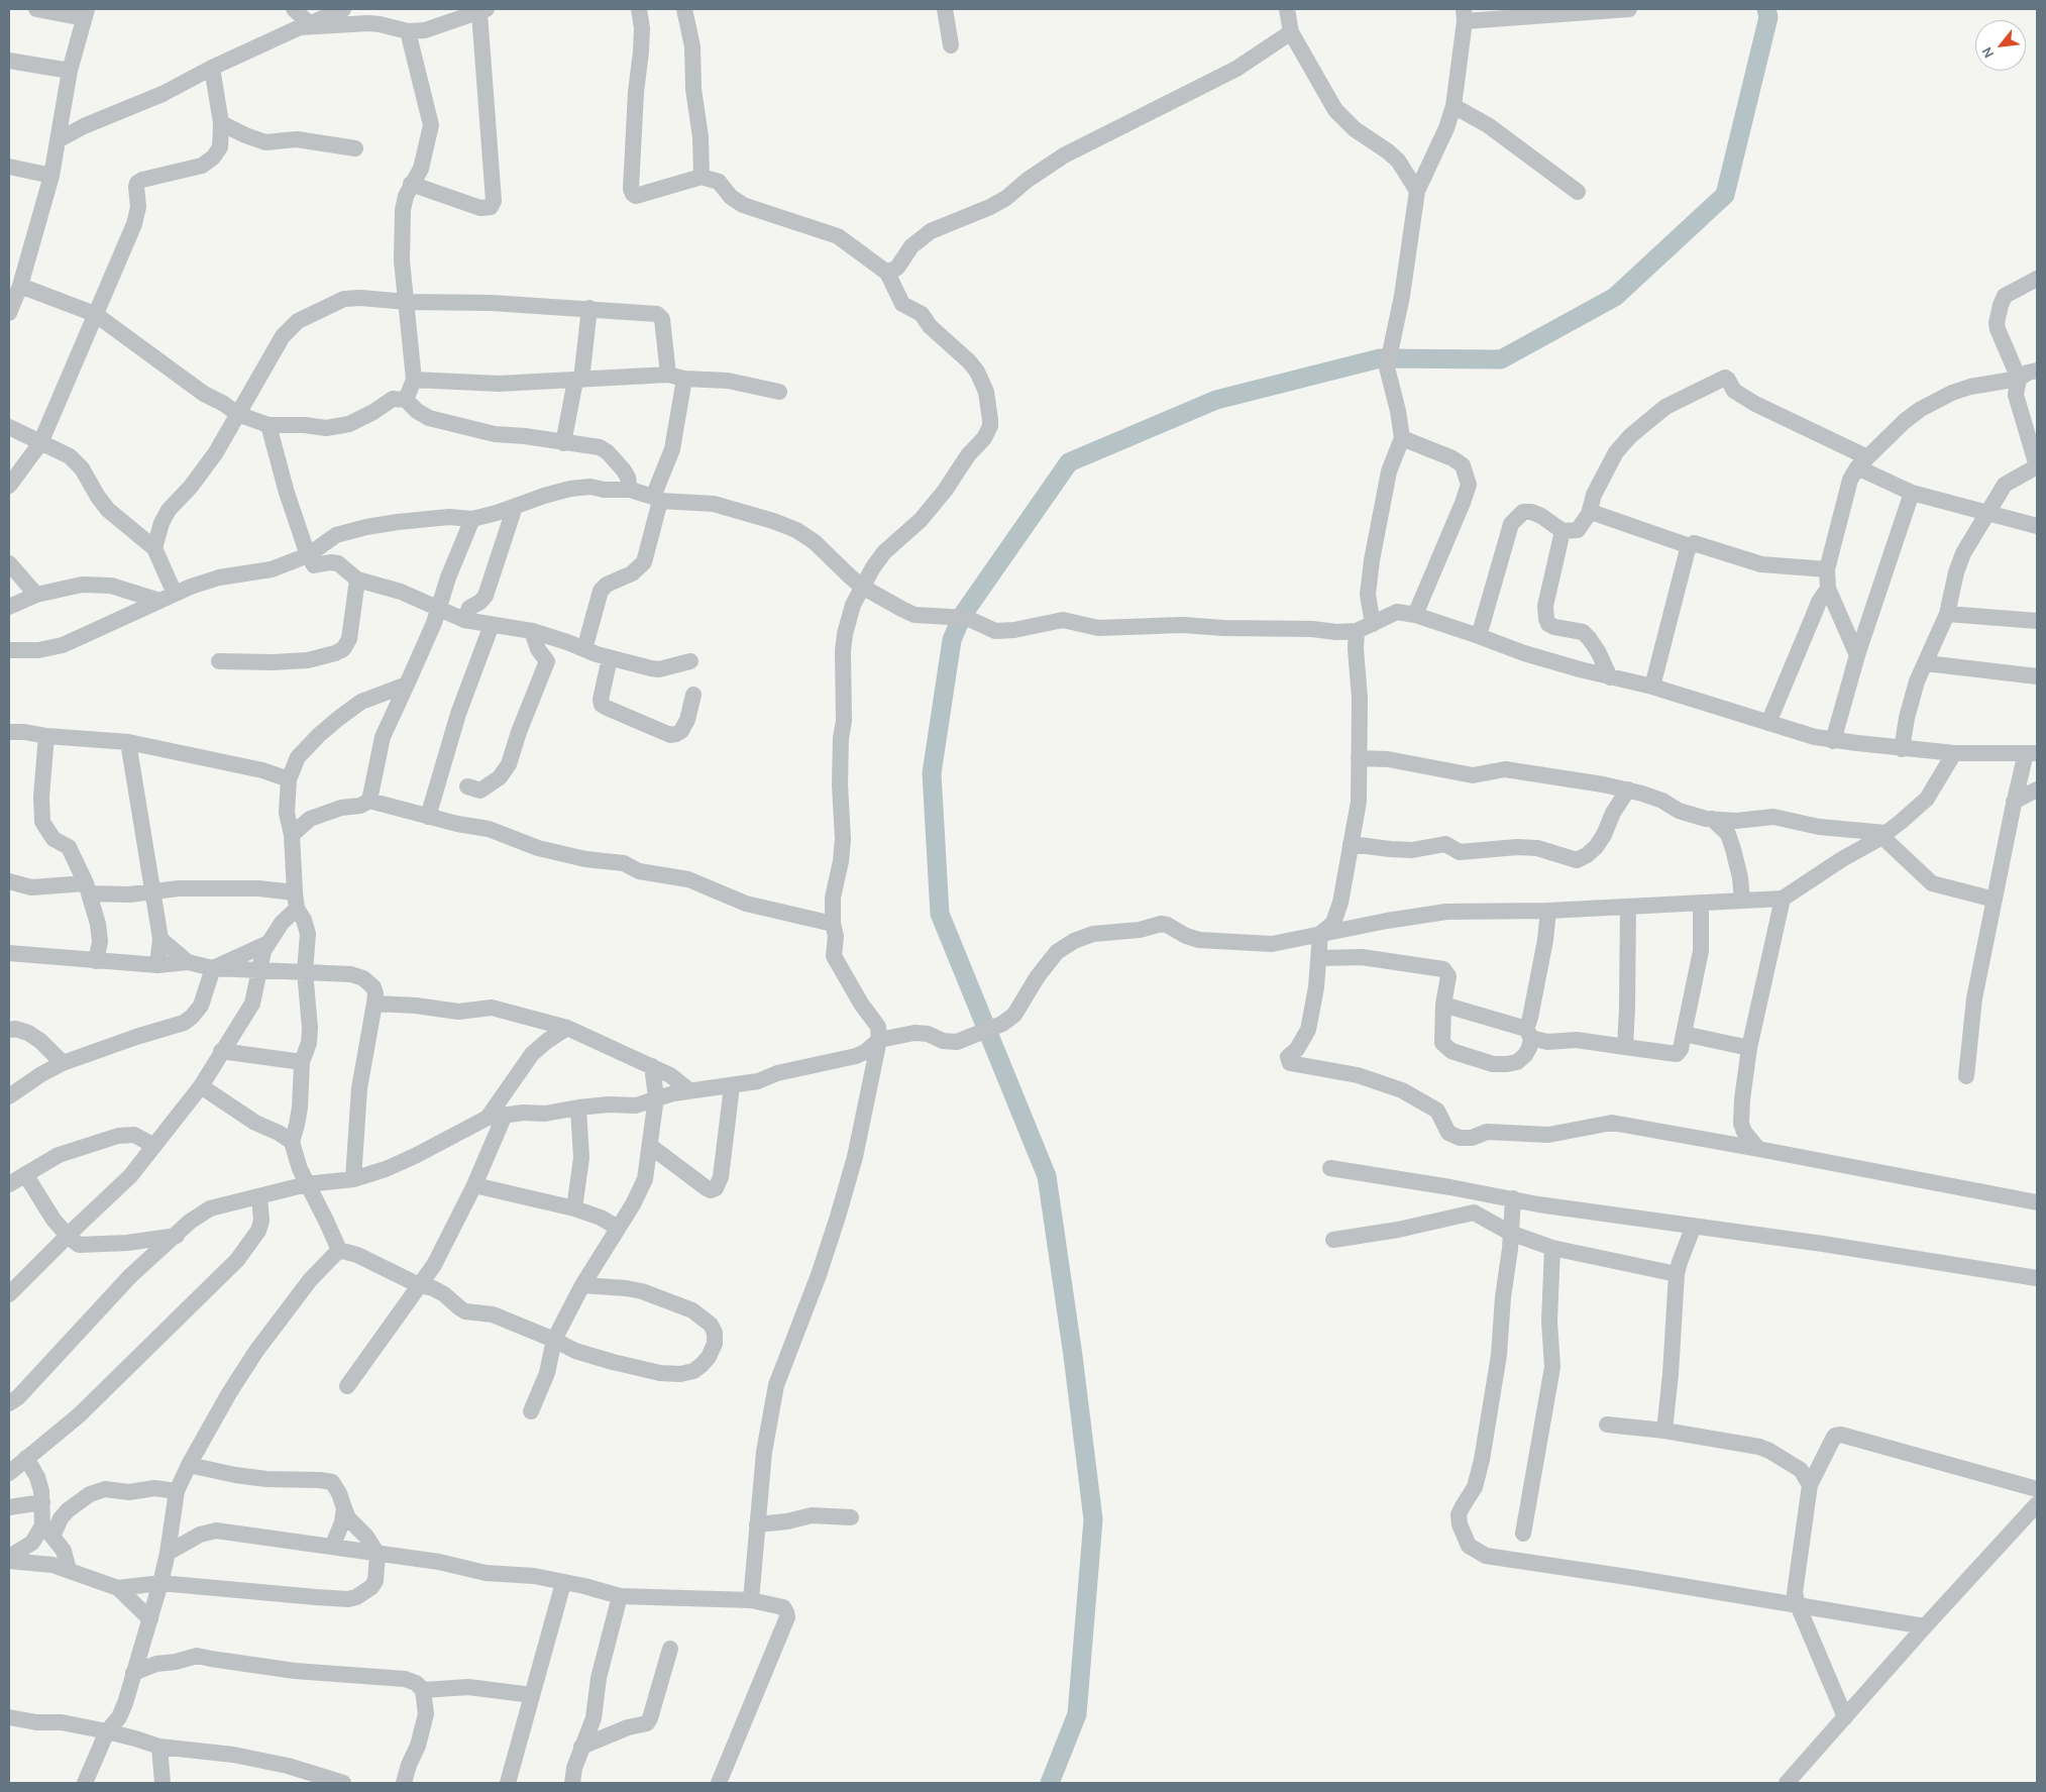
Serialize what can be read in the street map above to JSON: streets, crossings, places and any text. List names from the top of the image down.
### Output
{
  "north": "bottom left"
}
